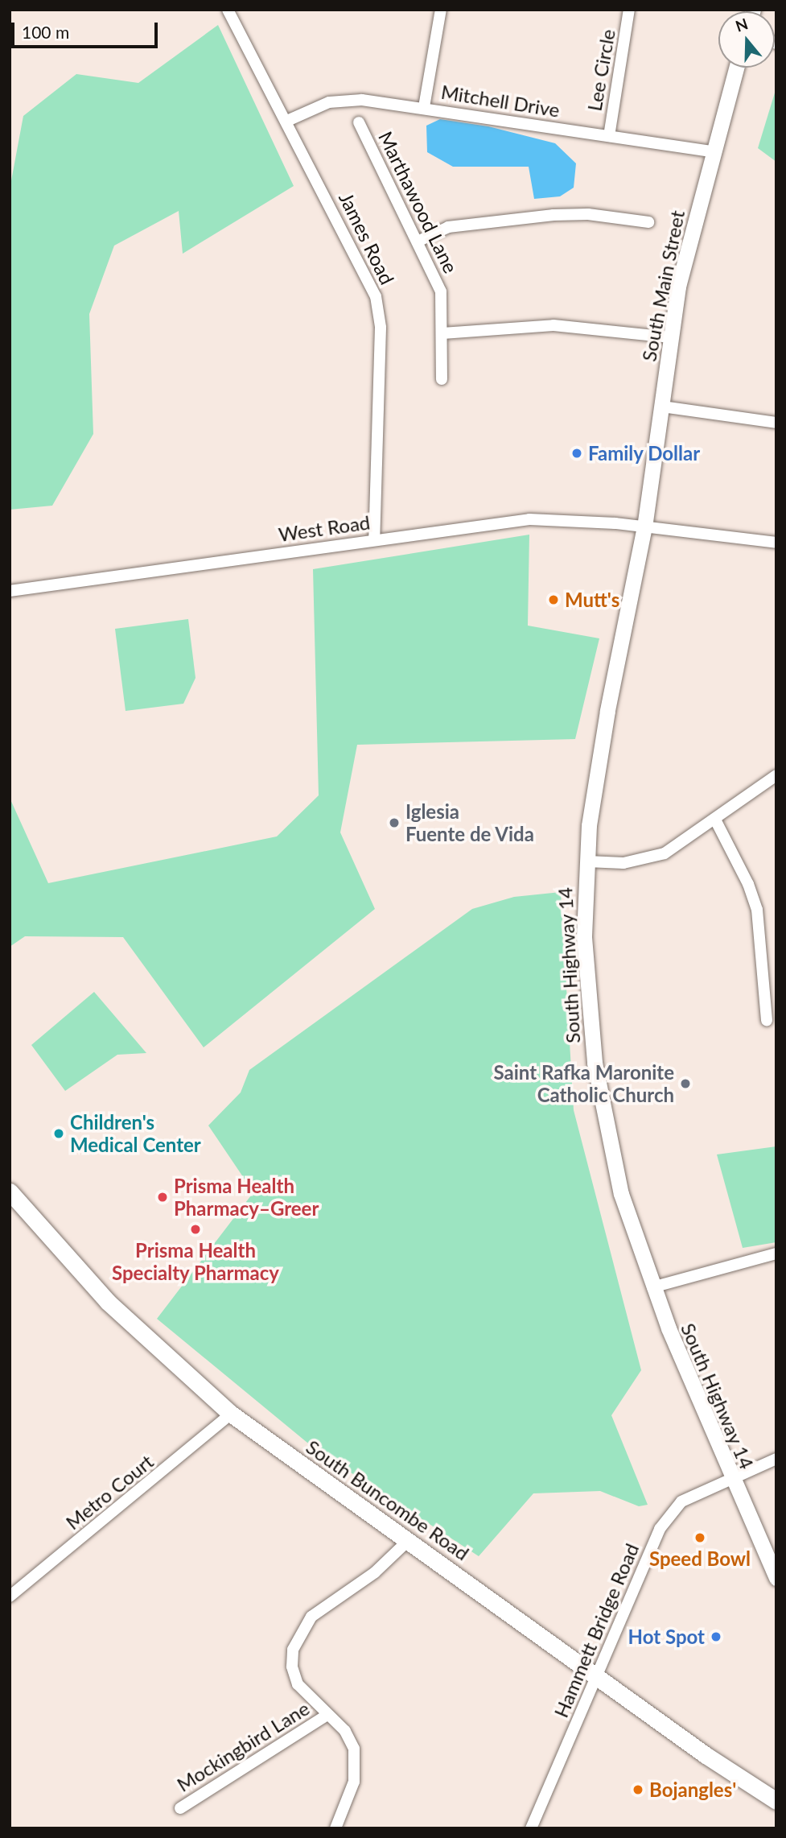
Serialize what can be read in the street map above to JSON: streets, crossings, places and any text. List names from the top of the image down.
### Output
{
  "streets": {
    "main road": ["South Main Street", "South Highway 14", "South Buncombe Road"],
    "street": [
      "Lee Circle",
      "Mitchell Drive",
      "Marthawood Lane",
      "James Road",
      "West Road",
      "Metro Court",
      "Hammett Bridge Road",
      "Mockingbird Lane"
    ]
  },
  "crossings": [
    ["Lee Circle", "Mitchell Drive"],
    ["Mitchell Drive", "James Road"],
    ["Mitchell Drive", "South Main Street"],
    ["James Road", "West Road"],
    ["South Main Street", "West Road"],
    ["South Main Street", "South Highway 14"],
    ["West Road", "South Highway 14"],
    ["South Highway 14", "Hammett Bridge Road"],
    ["Metro Court", "South Buncombe Road"],
    ["South Buncombe Road", "Hammett Bridge Road"]
  ],
  "places": [
    "Family Dollar",
    "Mutt's",
    "Iglesia Fuente de Vida",
    "Saint Rafka Maronite Catholic Church",
    "Children's Medical Center",
    "Prisma Health Pharmacy–Greer",
    "Prisma Health Specialty Pharmacy",
    "Speed Bowl",
    "Hot Spot",
    "Bojangles'"
  ],
  "scale_bar": "100 m",
  "north": "top"
}
